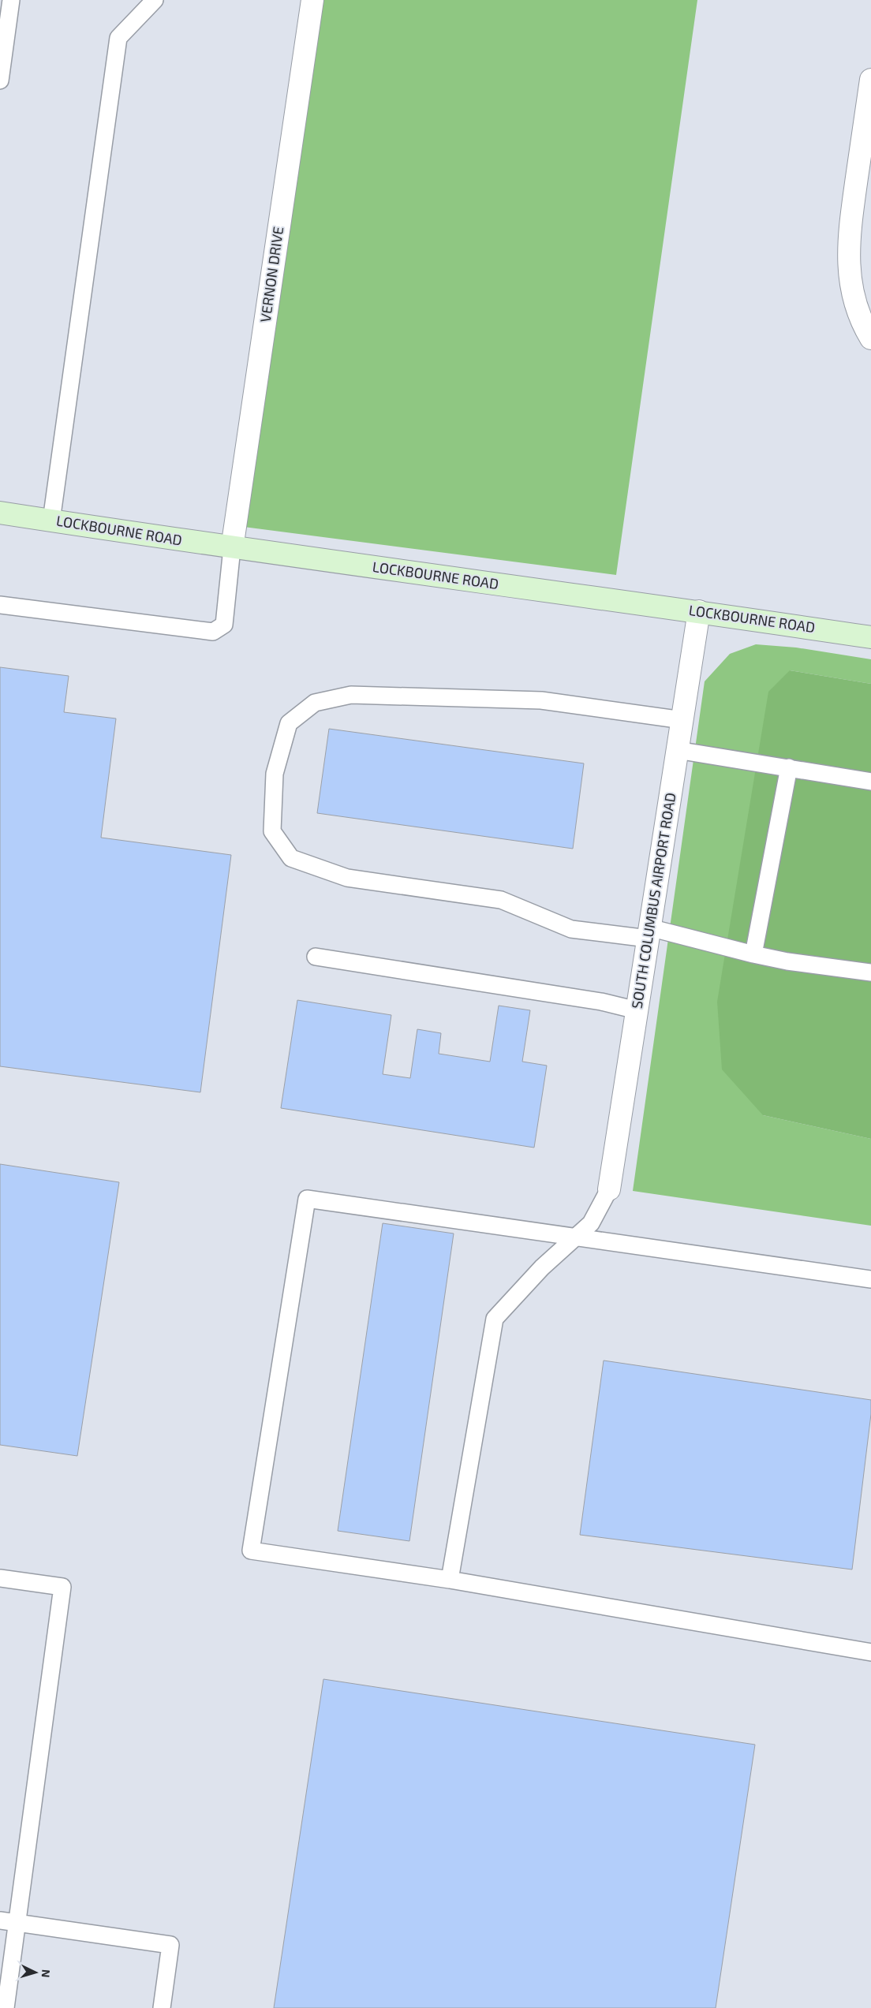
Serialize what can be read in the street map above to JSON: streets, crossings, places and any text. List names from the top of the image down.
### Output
{
  "streets": {
    "street": ["VERNON DRIVE", "LOCKBOURNE ROAD", "SOUTH COLUMBUS AIRPORT ROAD"]
  },
  "crossings": [
    ["VERNON DRIVE", "LOCKBOURNE ROAD"],
    ["LOCKBOURNE ROAD", "SOUTH COLUMBUS AIRPORT ROAD"]
  ],
  "north": "right"
}
